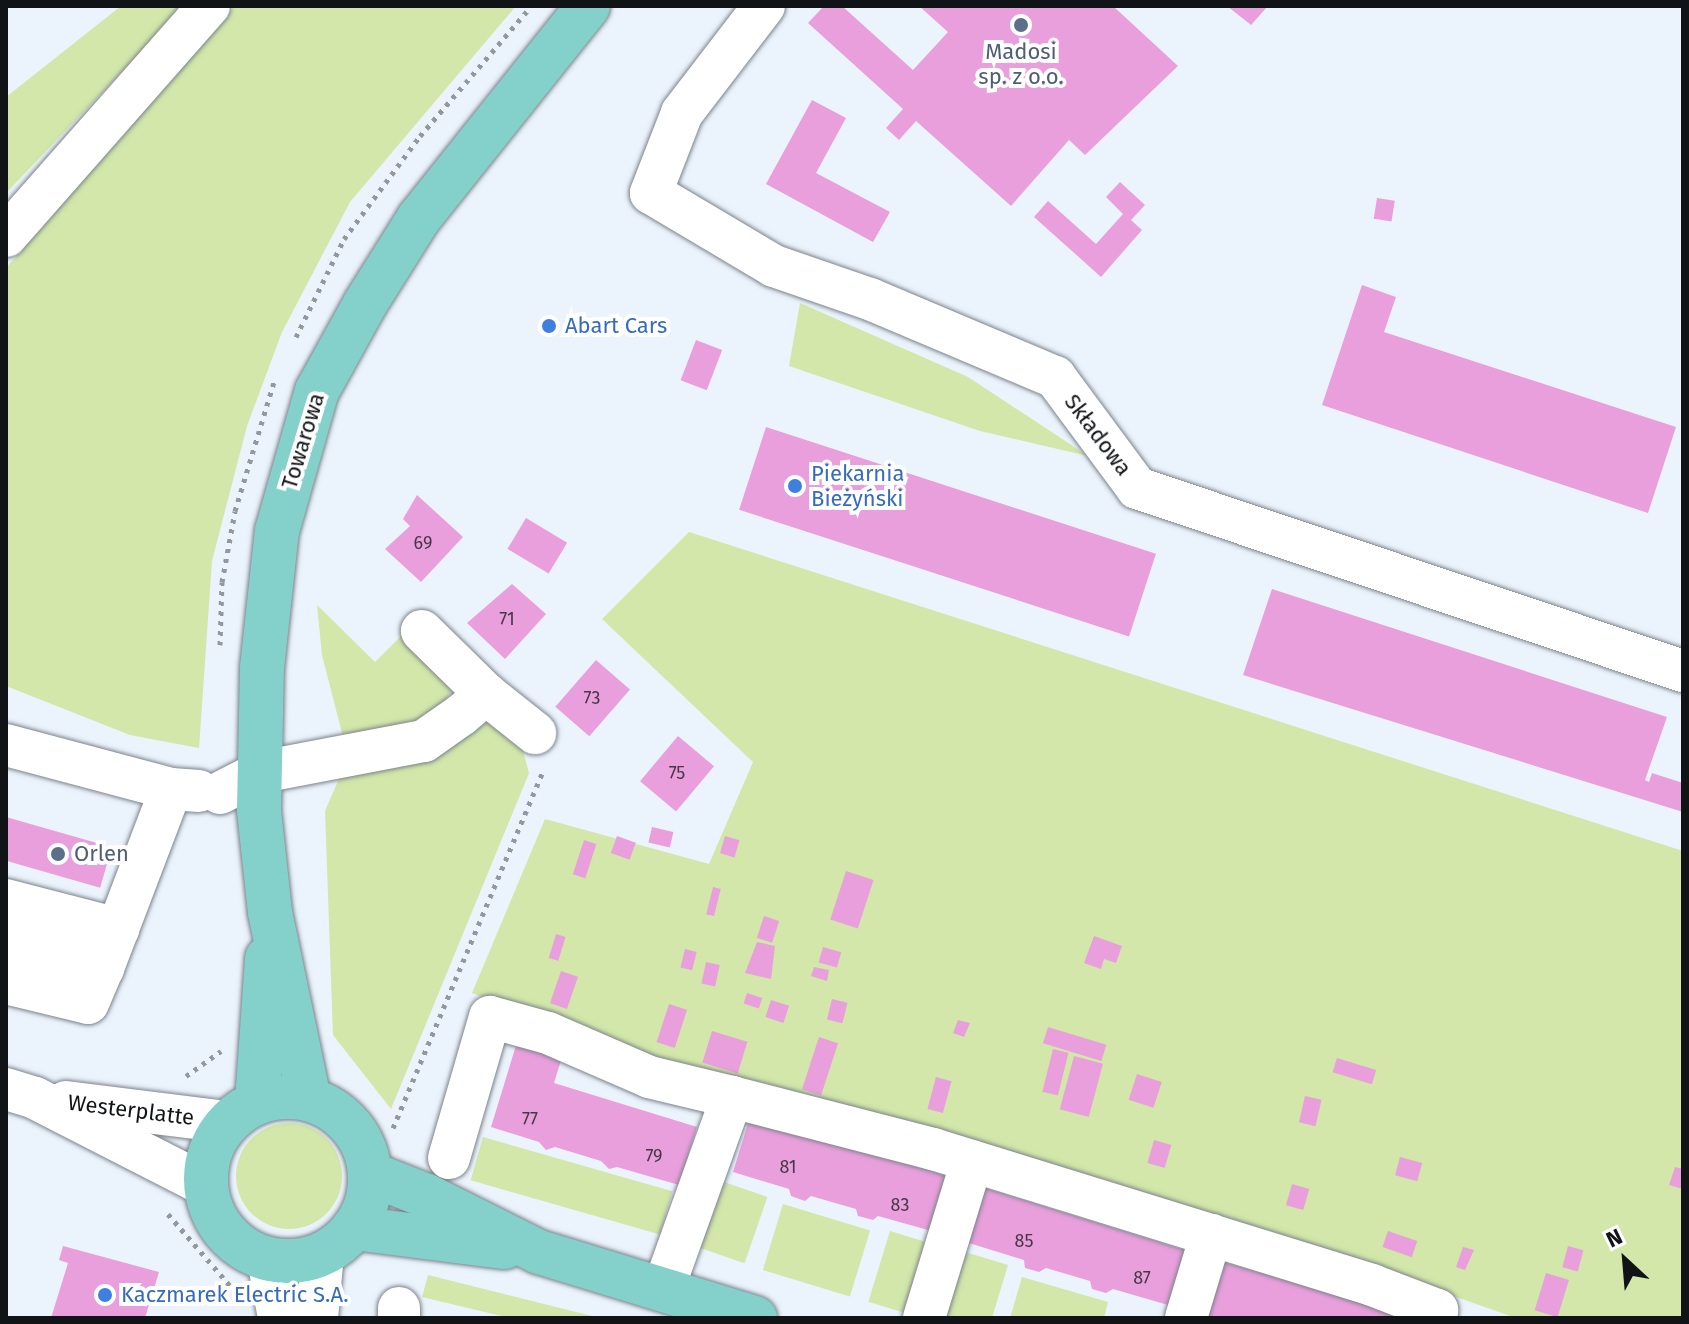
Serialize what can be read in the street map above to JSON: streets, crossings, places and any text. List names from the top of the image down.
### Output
{
  "streets": {
    "main road": ["Towarowa"],
    "street": ["Składowa", "Westerplatte"]
  },
  "crossings": [
    ["Towarowa", "Westerplatte"]
  ],
  "places": [
    "Madosi sp. z o.o.",
    "Abart Cars",
    "Piekarnia Bieżyński",
    "Orlen",
    "Kaczmarek Electric S.A."
  ],
  "house_numbers": [
    "69",
    "71",
    "73",
    "75",
    "77",
    "79",
    "81",
    "83",
    "85",
    "87"
  ],
  "north": "top left"
}
